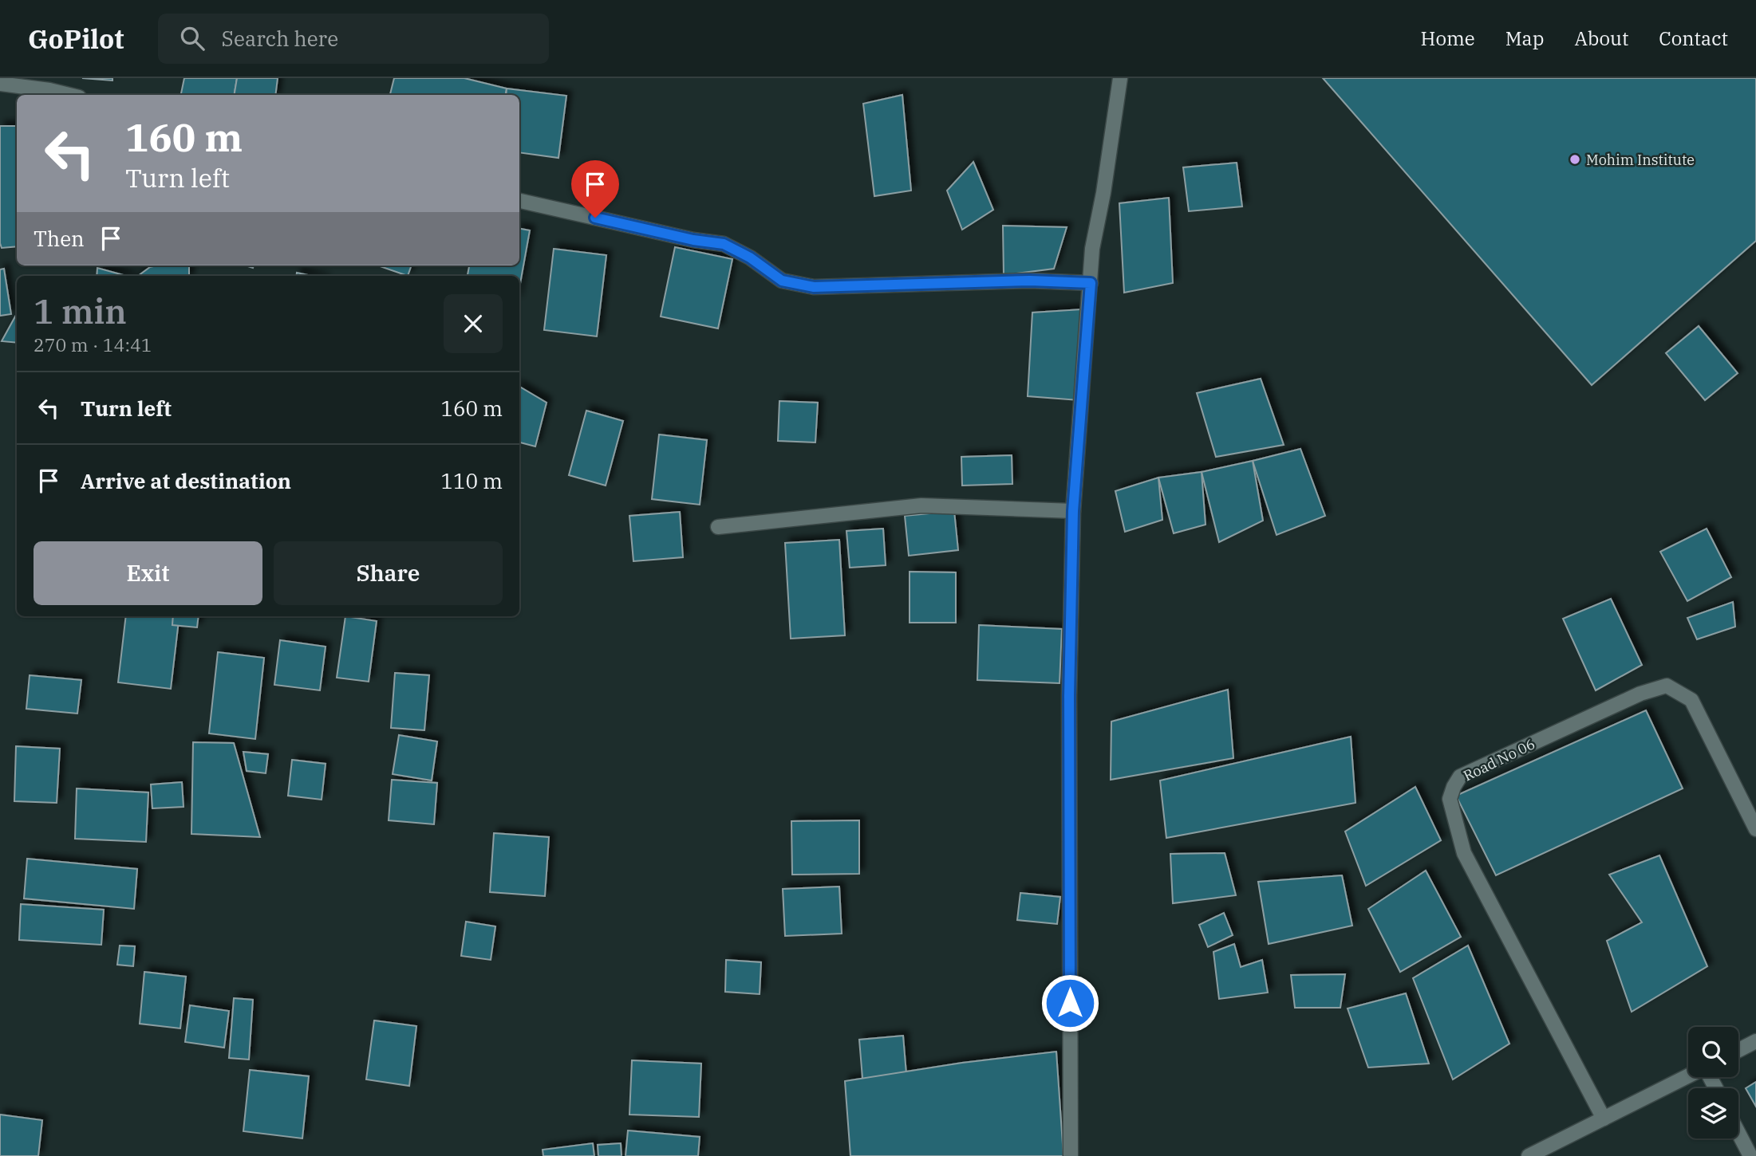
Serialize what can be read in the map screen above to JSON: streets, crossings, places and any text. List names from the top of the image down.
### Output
{
  "streets": {
    "street": ["Road No 06"]
  },
  "places": ["Mohim Institute"],
  "page": {
    "header": "GoPilot",
    "search": "Search here",
    "nav": [
      "Home",
      "Map",
      "About",
      "Contact"
    ],
    "turn": ["160 m", "Turn left"],
    "then": "Then",
    "heading": ["1 min", "270 m · 14:41"],
    "list": [
      {
        "name": "Turn left",
        "value": "160 m"
      },
      {
        "name": "Arrive at destination",
        "value": "110 m"
      }
    ],
    "buttons": ["Exit", "Share"]
  }
}
